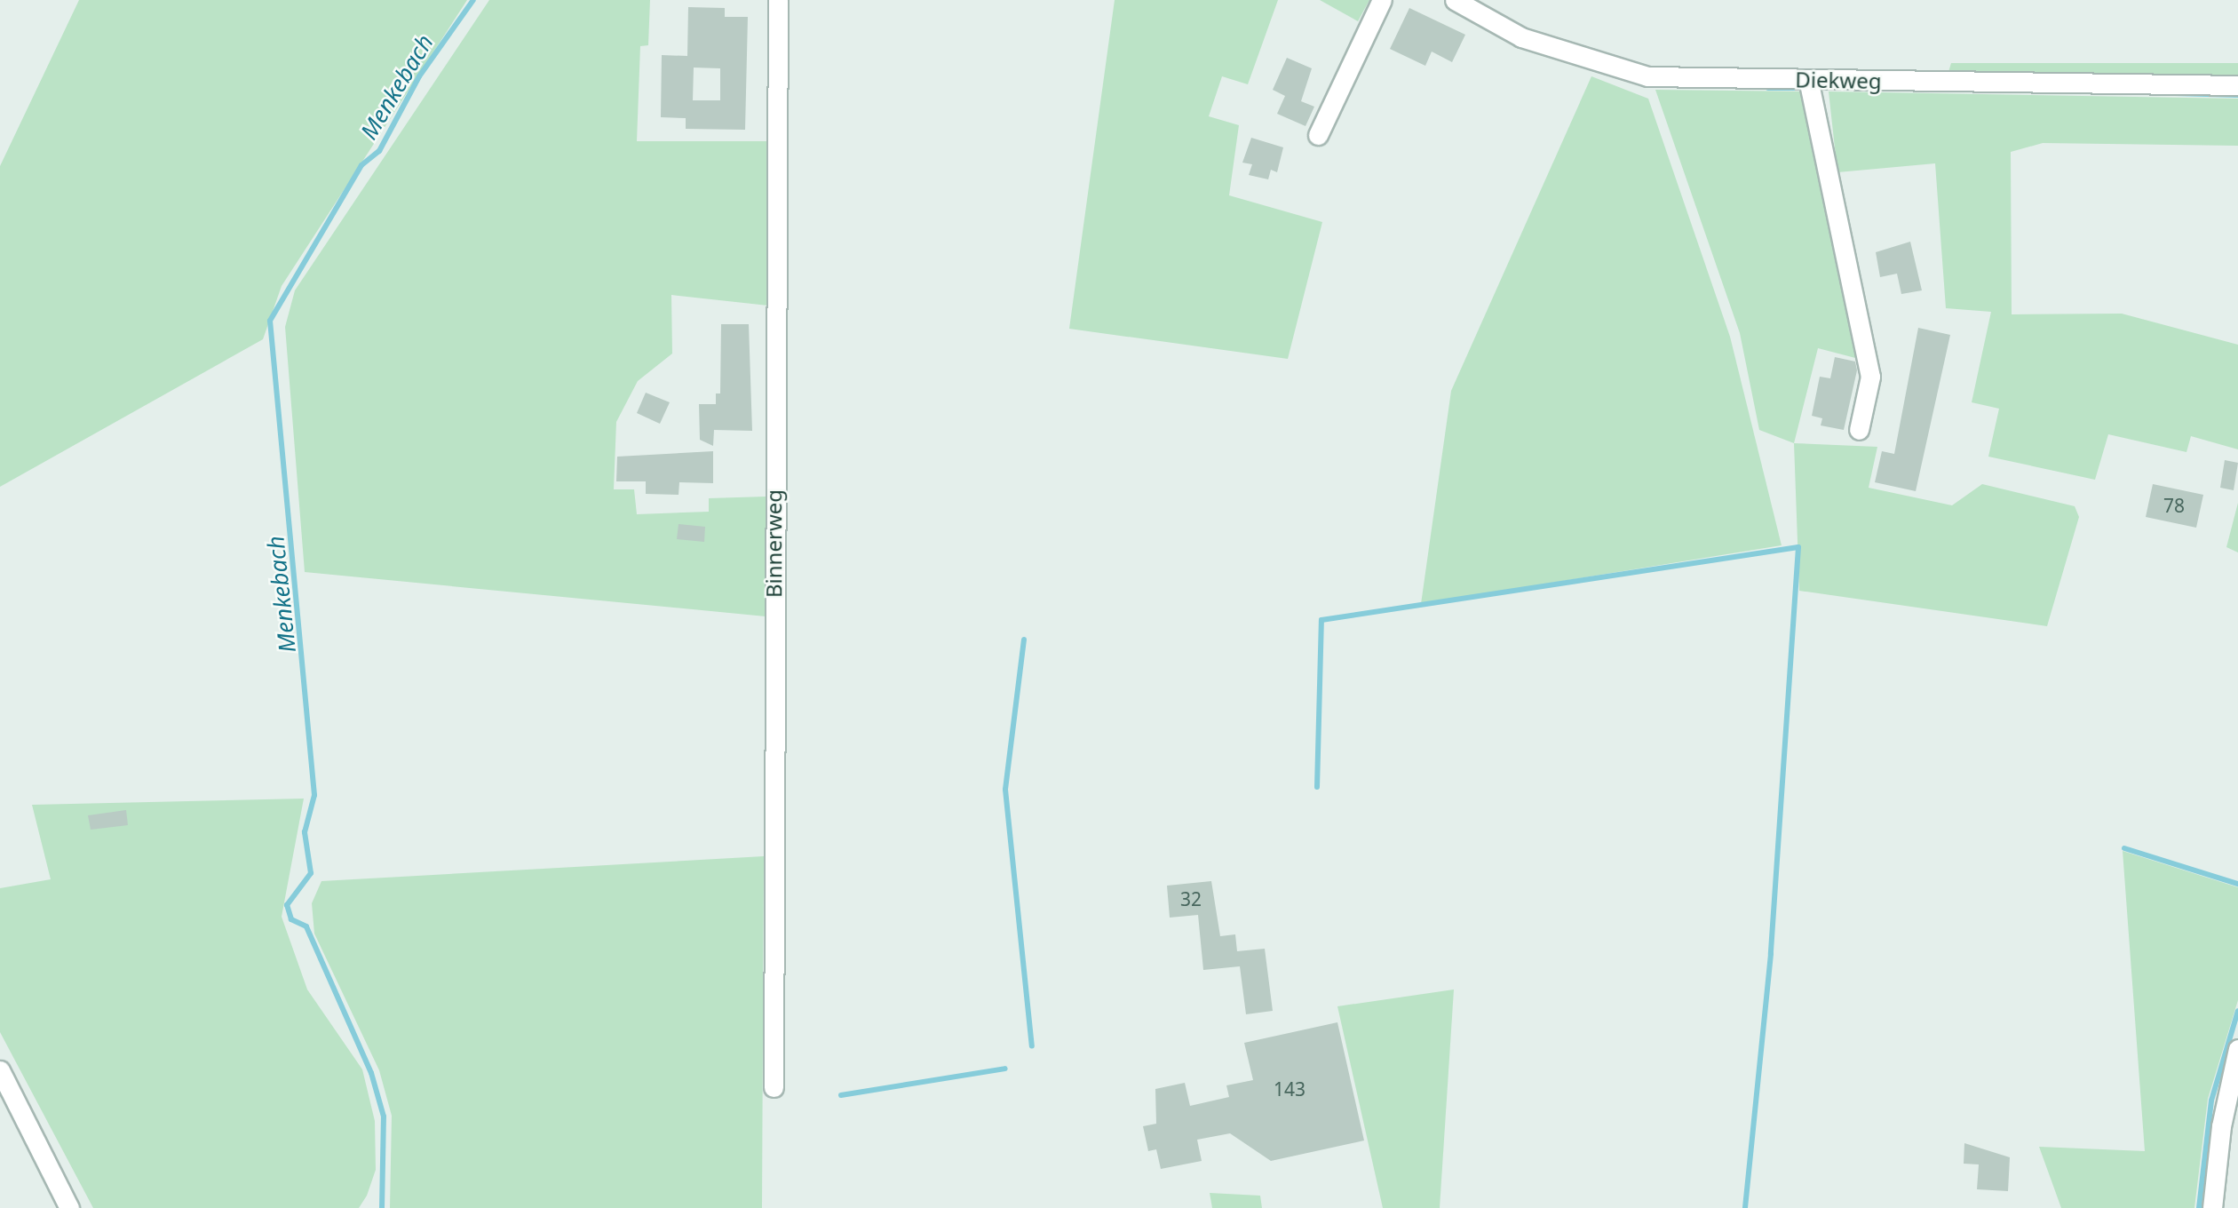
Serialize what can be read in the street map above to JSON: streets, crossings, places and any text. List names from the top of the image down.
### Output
{
  "streets": {
    "street": ["Diekweg", "Binnerweg"]
  },
  "water": ["Menkebach"],
  "house_numbers": ["78", "32", "143"]
}
